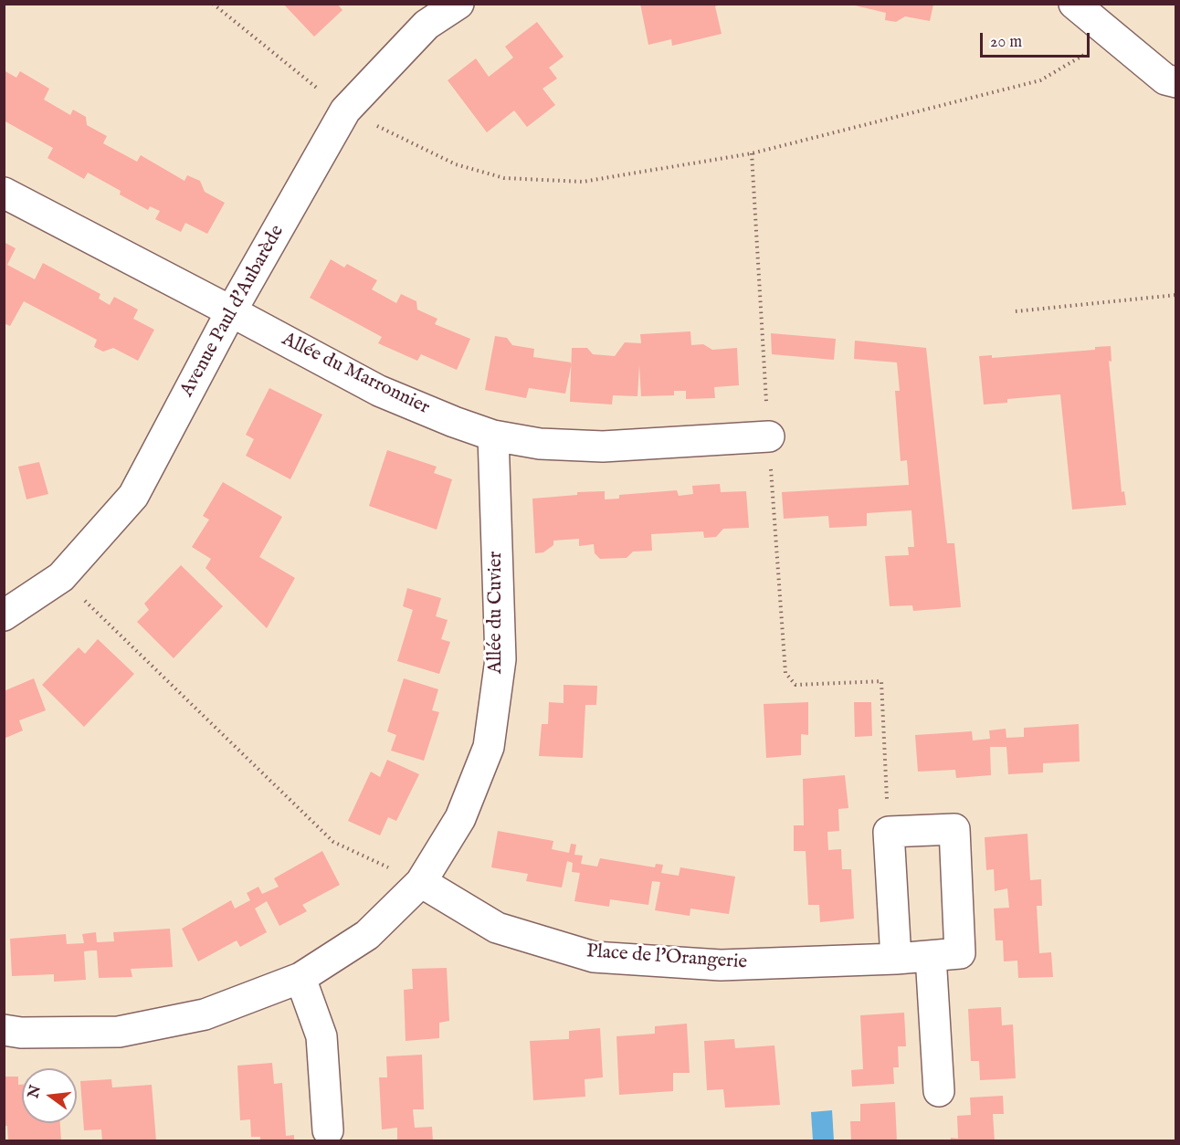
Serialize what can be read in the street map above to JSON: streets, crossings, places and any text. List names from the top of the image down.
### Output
{
  "streets": {
    "street": [
      "Avenue Paul d'Aubarède",
      "Allée du Marronnier",
      "Allée du Cuvier",
      "Place de l'Orangerie"
    ]
  },
  "crossings": [
    ["Avenue Paul d'Aubarède", "Allée du Marronnier"],
    ["Allée du Marronnier", "Allée du Cuvier"],
    ["Allée du Cuvier", "Place de l'Orangerie"]
  ],
  "scale_bar": "20 m",
  "north": "left"
}
